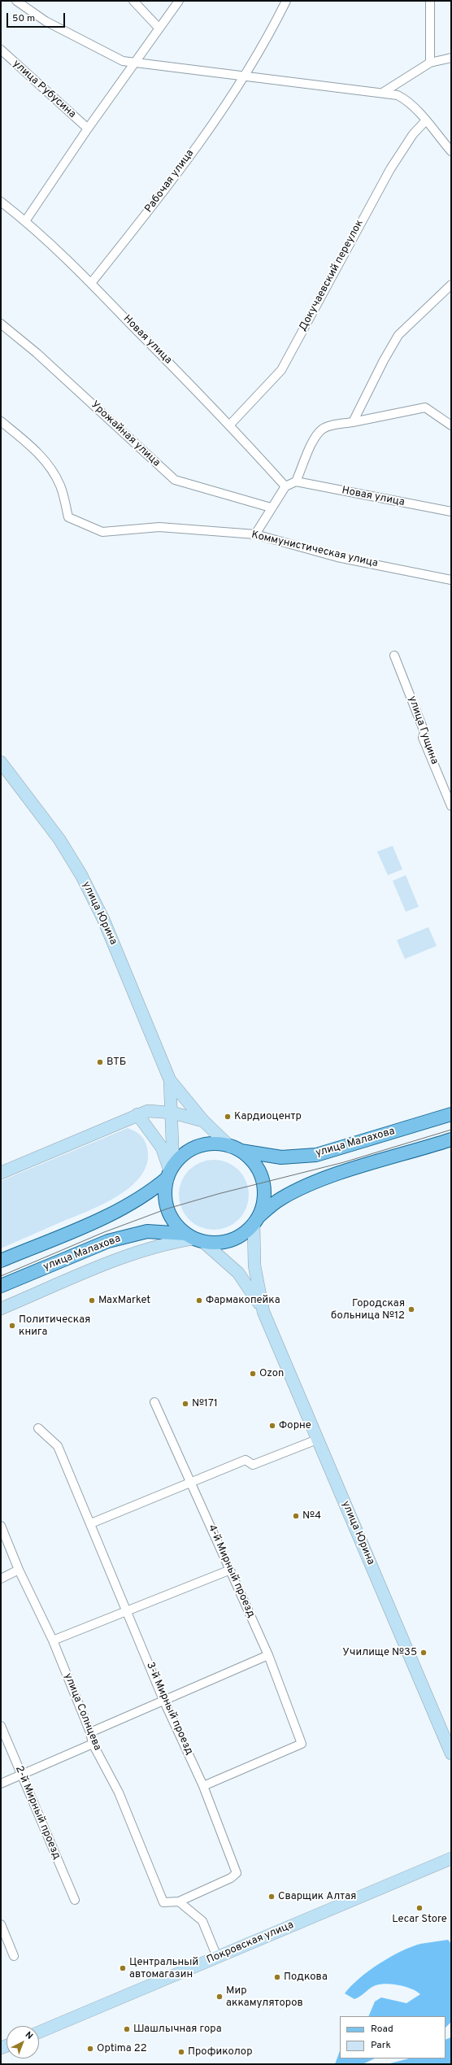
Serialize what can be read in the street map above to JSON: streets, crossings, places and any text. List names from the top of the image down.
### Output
{
  "streets": {
    "main road": ["улица Юрина", "улица Малахова", "Покровская улица"],
    "street": [
      "улица Рубусина",
      "Рабочая улица",
      "Докучаевский переулок",
      "Новая улица",
      "Урожайная улица",
      "Коммунистическая улица",
      "улица Гущина",
      "4-й Мирный проезд",
      "3-й Мирный проезд",
      "улица Солнцева",
      "2-й Мирный проезд"
    ]
  },
  "crossings": [
    ["Рабочая улица", "Новая улица"],
    ["Докучаевский переулок", "Новая улица"],
    ["улица Юрина", "улица Малахова"],
    ["4-й Мирный проезд", "3-й Мирный проезд"],
    ["3-й Мирный проезд", "улица Солнцева"]
  ],
  "places": [
    "ВТБ",
    "Кардиоцентр",
    "MaxMarket",
    "Фармакопейка",
    "Городская больница №12",
    "Политическая книга",
    "Ozon",
    "№171",
    "Форне",
    "№4",
    "Училище №35",
    "Сварщик Алтая",
    "Lecar Store",
    "Центральный автомагазин",
    "Подкова",
    "Мир аккамуляторов",
    "Шашлычная гора",
    "Optima 22",
    "Профиколор"
  ],
  "legend": ["Road", "Park"],
  "scale_bar": "50 m",
  "north": "top right"
}
